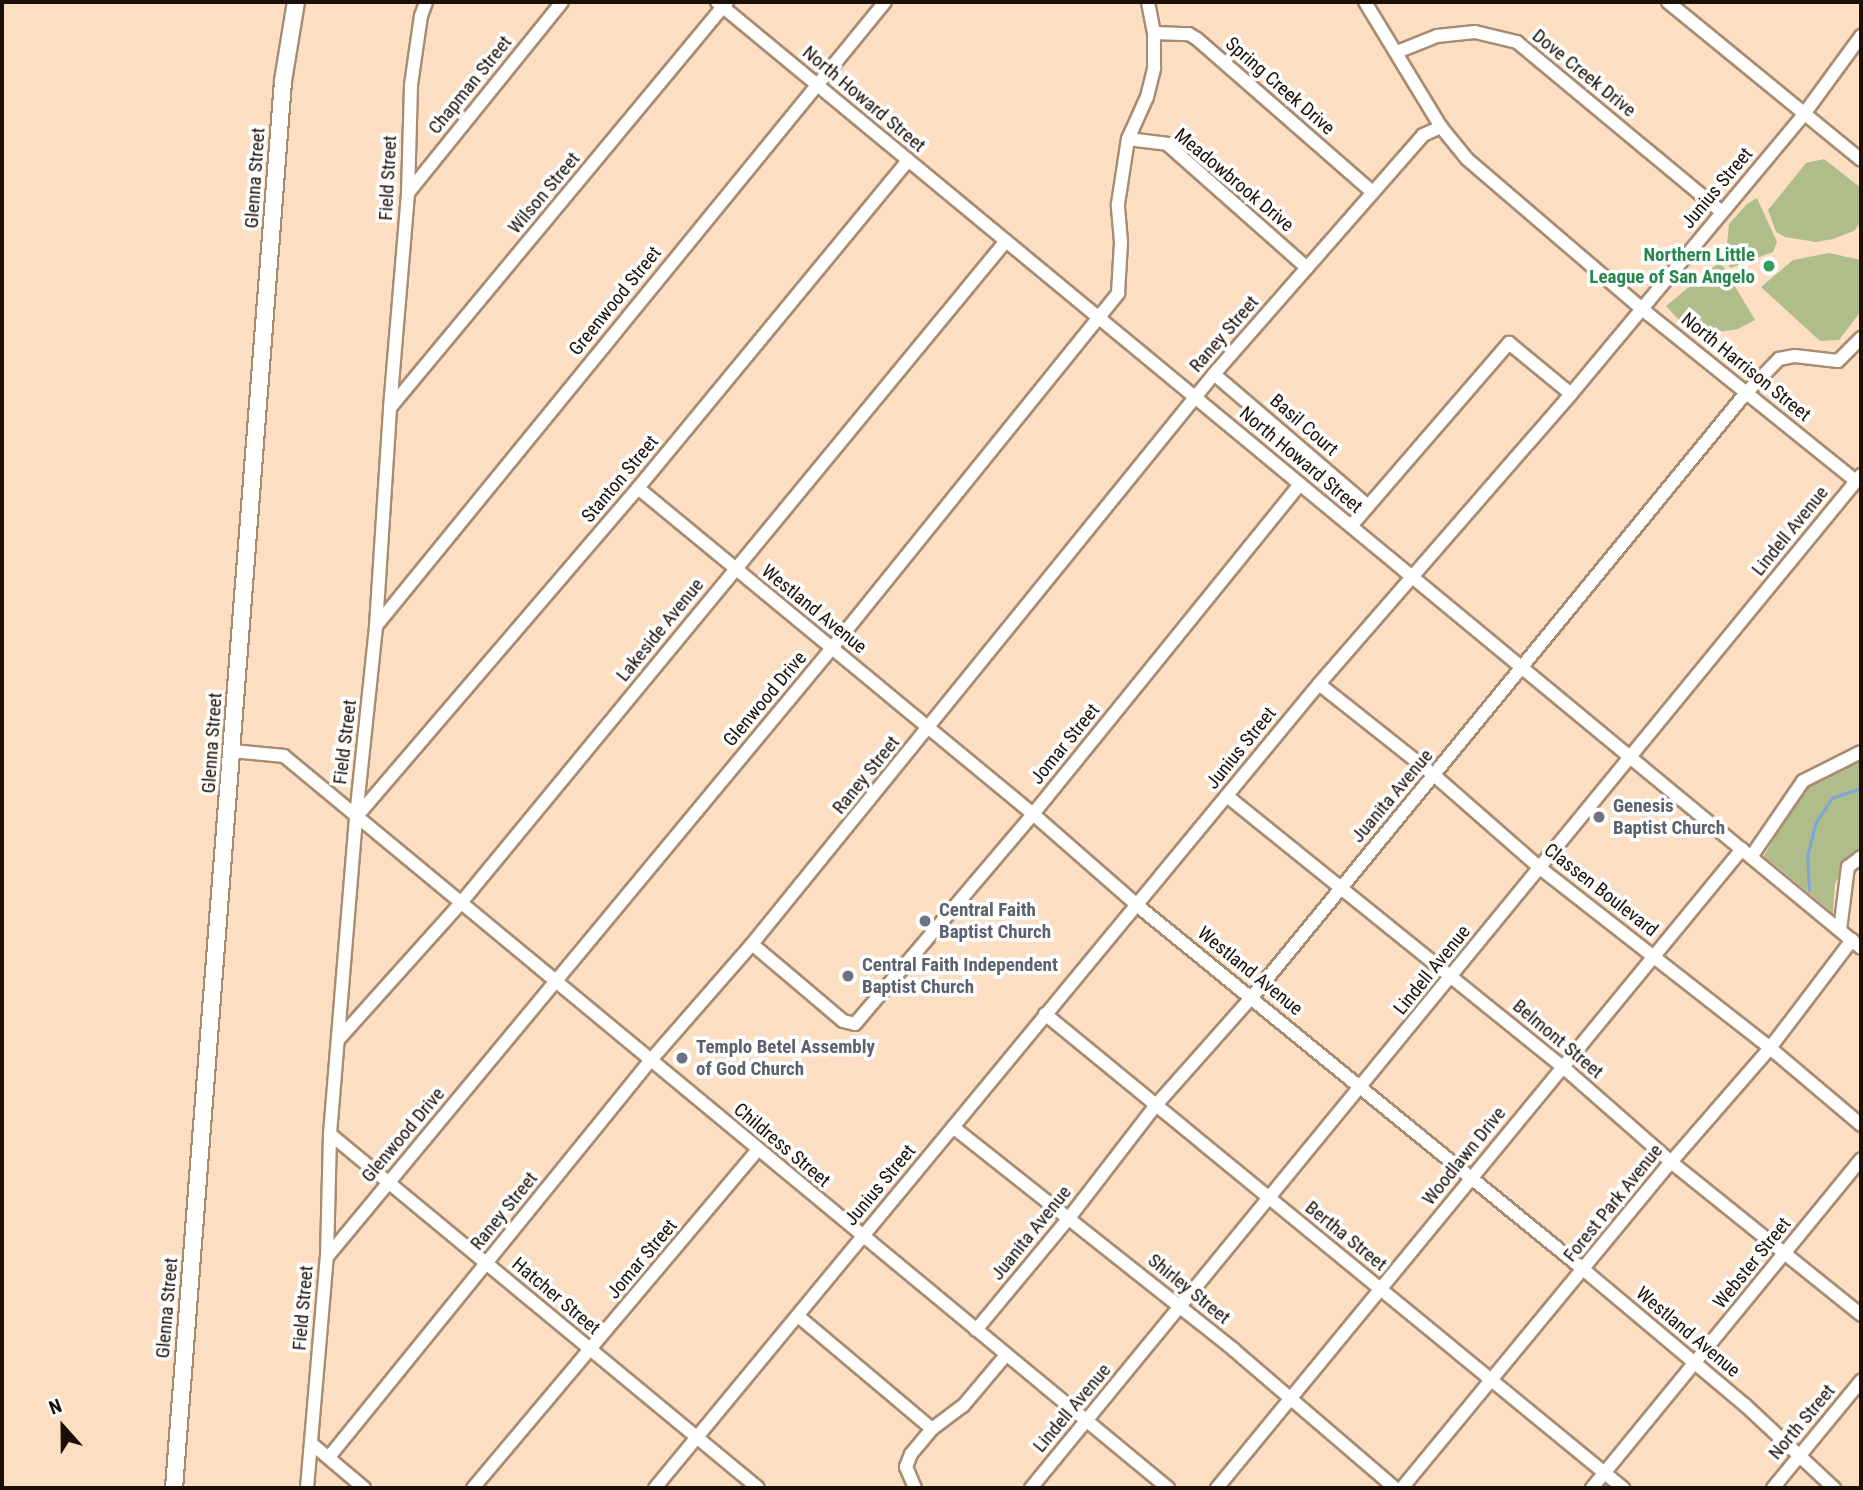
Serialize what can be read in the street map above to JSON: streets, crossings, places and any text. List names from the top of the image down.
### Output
{
  "streets": {
    "main road": ["Glenna Street"],
    "street": [
      "Dove Creek Drive",
      "Chapman Street",
      "Spring Creek Drive",
      "North Howard Street",
      "Field Street",
      "Meadowbrook Drive",
      "Junius Street",
      "Wilson Street",
      "Greenwood Street",
      "Raney Street",
      "North Harrison Street",
      "Basil Court",
      "Stanton Street",
      "Lindell Avenue",
      "Westland Avenue",
      "Lakeside Avenue",
      "Glenwood Drive",
      "Jomar Street",
      "Juanita Avenue",
      "Classen Boulevard",
      "Belmont Street",
      "Childress Street",
      "Woodlawn Drive",
      "Forest Park Avenue",
      "Bertha Street",
      "Webster Street",
      "Shirley Street",
      "Hatcher Street",
      "North Street"
    ]
  },
  "crossings": [
    ["Dove Creek Drive", "Junius Street"],
    ["Dove Creek Drive", "North Harrison Street"],
    ["Chapman Street", "Field Street"],
    ["Spring Creek Drive", "Raney Street"],
    ["Spring Creek Drive", "Glenwood Drive"],
    ["North Howard Street", "Junius Street"],
    ["North Howard Street", "Wilson Street"],
    ["North Howard Street", "Greenwood Street"],
    ["North Howard Street", "Raney Street"],
    ["North Howard Street", "Stanton Street"],
    ["North Howard Street", "Lindell Avenue"],
    ["North Howard Street", "Lakeside Avenue"],
    ["North Howard Street", "Glenwood Drive"],
    ["North Howard Street", "Jomar Street"],
    ["North Howard Street", "Juanita Avenue"],
    ["North Howard Street", "Woodlawn Drive"],
    ["North Howard Street", "Forest Park Avenue"],
    ["Glenna Street", "Childress Street"],
    ["Field Street", "Wilson Street"],
    ["Field Street", "Greenwood Street"],
    ["Field Street", "Stanton Street"],
    ["Field Street", "Lakeside Avenue"],
    ["Field Street", "Glenwood Drive"],
    ["Field Street", "Childress Street"],
    ["Field Street", "Hatcher Street"],
    ["Meadowbrook Drive", "Raney Street"],
    ["Meadowbrook Drive", "Glenwood Drive"],
    ["Junius Street", "North Harrison Street"],
    ["Junius Street", "Westland Avenue"],
    ["Junius Street", "Classen Boulevard"],
    ["Junius Street", "Belmont Street"],
    ["Junius Street", "Childress Street"],
    ["Junius Street", "Bertha Street"],
    ["Junius Street", "Shirley Street"],
    ["Junius Street", "Hatcher Street"],
    ["Raney Street", "North Harrison Street"],
    ["Raney Street", "Basil Court"],
    ["Raney Street", "Westland Avenue"],
    ["Raney Street", "Jomar Street"],
    ["Raney Street", "Childress Street"],
    ["Raney Street", "Hatcher Street"],
    ["North Harrison Street", "Lindell Avenue"],
    ["North Harrison Street", "Juanita Avenue"],
    ["Stanton Street", "Westland Avenue"],
    ["Stanton Street", "Childress Street"],
    ["Lindell Avenue", "Westland Avenue"],
    ["Lindell Avenue", "Classen Boulevard"],
    ["Lindell Avenue", "Belmont Street"],
    ["Lindell Avenue", "Childress Street"],
    ["Lindell Avenue", "Bertha Street"],
    ["Lindell Avenue", "Shirley Street"],
    ["Westland Avenue", "Lakeside Avenue"],
    ["Westland Avenue", "Glenwood Drive"],
    ["Westland Avenue", "Jomar Street"],
    ["Westland Avenue", "Juanita Avenue"],
    ["Westland Avenue", "Woodlawn Drive"],
    ["Westland Avenue", "Forest Park Avenue"],
    ["Westland Avenue", "Webster Street"],
    ["Westland Avenue", "North Street"],
    ["Lakeside Avenue", "Childress Street"],
    ["Glenwood Drive", "Childress Street"],
    ["Glenwood Drive", "Hatcher Street"],
    ["Jomar Street", "Childress Street"],
    ["Jomar Street", "Hatcher Street"],
    ["Juanita Avenue", "Classen Boulevard"],
    ["Juanita Avenue", "Belmont Street"],
    ["Juanita Avenue", "Childress Street"],
    ["Juanita Avenue", "Bertha Street"],
    ["Juanita Avenue", "Shirley Street"],
    ["Classen Boulevard", "Woodlawn Drive"],
    ["Classen Boulevard", "Forest Park Avenue"],
    ["Belmont Street", "Woodlawn Drive"],
    ["Belmont Street", "Forest Park Avenue"],
    ["Belmont Street", "Webster Street"],
    ["Woodlawn Drive", "Bertha Street"],
    ["Woodlawn Drive", "Shirley Street"],
    ["Forest Park Avenue", "Bertha Street"],
    ["Bertha Street", "Webster Street"]
  ],
  "places": [
    "Northern Little League of San Angelo",
    "Genesis Baptist Church",
    "Central Faith Baptist Church",
    "Central Faith Independent Baptist Church",
    "Templo Betel Assembly of God Church"
  ],
  "north": "top"
}
